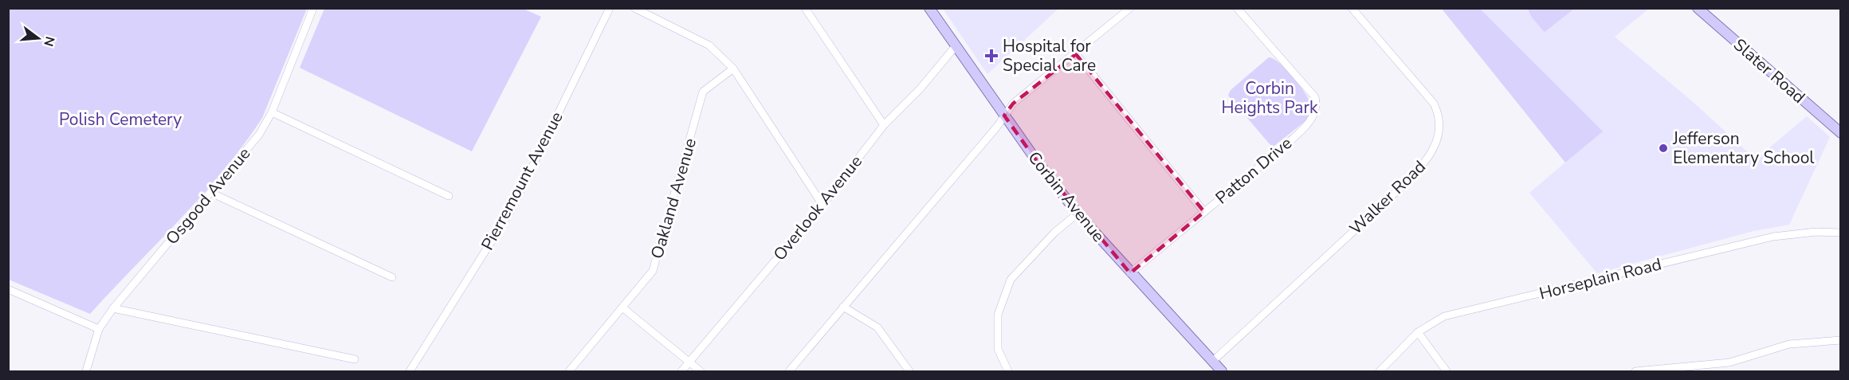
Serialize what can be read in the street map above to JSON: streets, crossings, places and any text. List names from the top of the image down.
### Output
{
  "streets": {
    "main road": ["Slater Road", "Corbin Avenue"],
    "street": [
      "Patton Drive",
      "Pierremount Avenue",
      "Osgood Avenue",
      "Walker Road",
      "Oakland Avenue",
      "Overlook Avenue",
      "Horseplain Road"
    ]
  },
  "crossings": [
    ["Patton Drive", "Corbin Avenue"],
    ["Corbin Avenue", "Walker Road"],
    ["Corbin Avenue", "Overlook Avenue"]
  ],
  "parks": ["Corbin Heights Park", "Polish Cemetery"],
  "places": {
    "health": ["Hospital for Special Care"],
    "other": ["Jefferson Elementary School"]
  },
  "north": "right"
}
